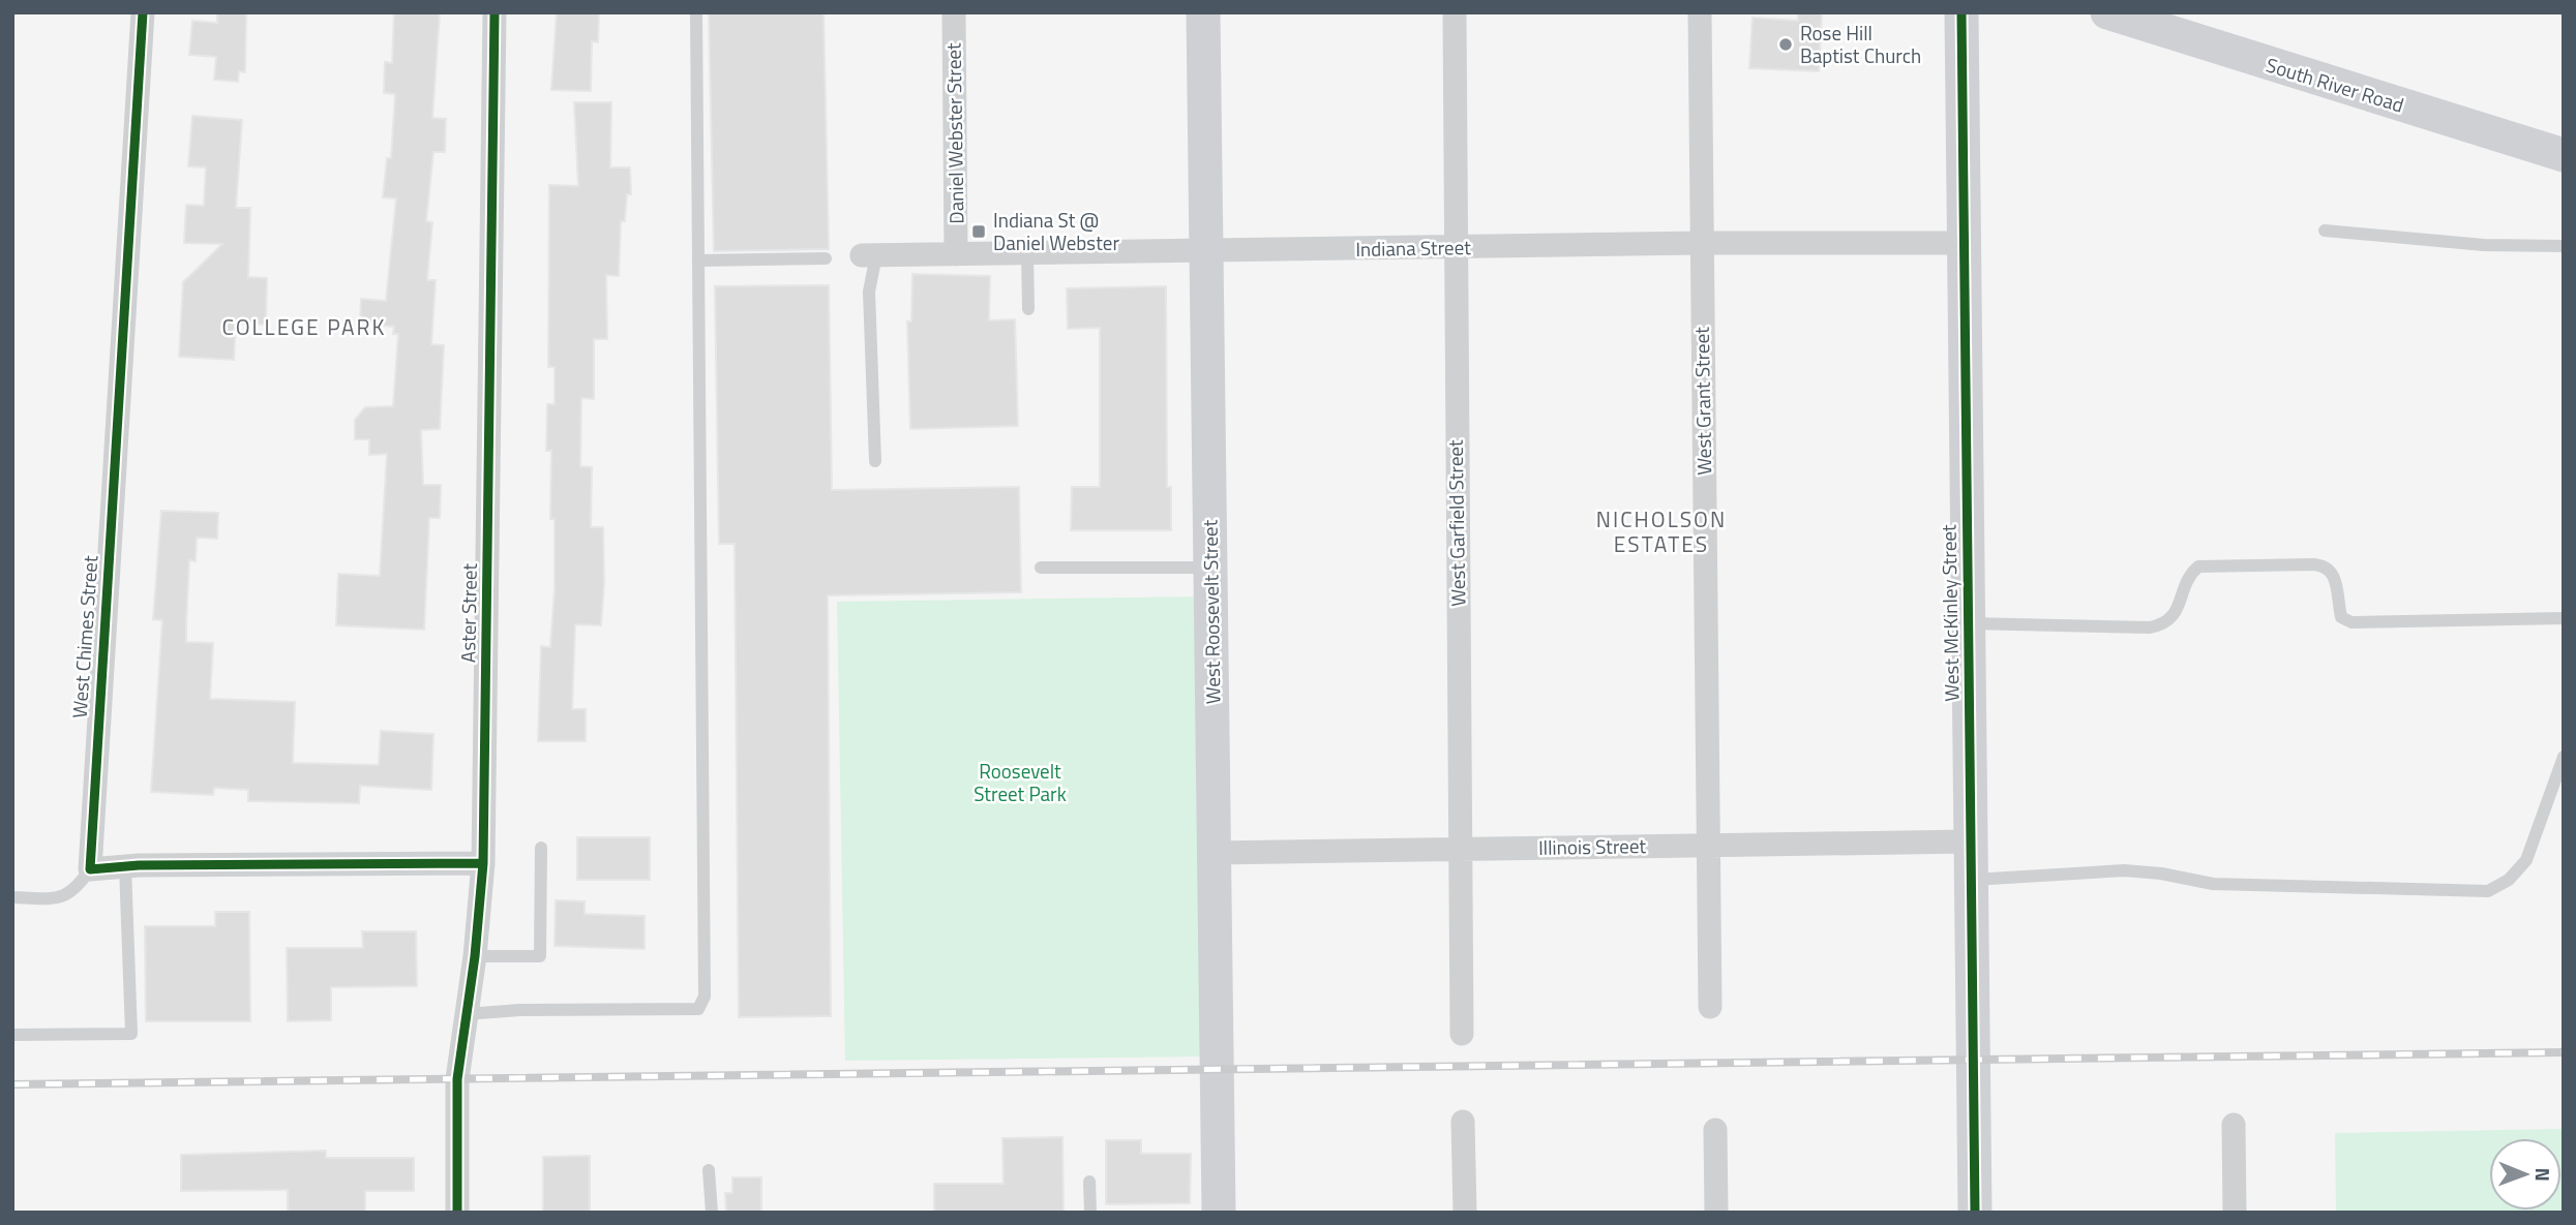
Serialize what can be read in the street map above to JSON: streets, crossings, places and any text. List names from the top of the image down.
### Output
{
  "streets": {
    "main road": ["South River Road", "West Roosevelt Street", "West McKinley Street"],
    "street": [
      "Daniel Webster Street",
      "Indiana Street",
      "West Grant Street",
      "West Garfield Street",
      "Aster Street",
      "West Chimes Street",
      "Illinois Street"
    ]
  },
  "crossings": [
    ["Daniel Webster Street", "Indiana Street"],
    ["Indiana Street", "West Grant Street"],
    ["Indiana Street", "West Garfield Street"],
    ["Indiana Street", "West Roosevelt Street"],
    ["Indiana Street", "West McKinley Street"],
    ["West Grant Street", "Illinois Street"],
    ["West Garfield Street", "Illinois Street"],
    ["West Roosevelt Street", "Illinois Street"],
    ["West McKinley Street", "Illinois Street"]
  ],
  "districts": ["COLLEGE PARK", "NICHOLSON ESTATES"],
  "parks": ["Roosevelt Street Park"],
  "places": {
    "other": ["Rose Hill Baptist Church"],
    "transit": ["Indiana St @ Daniel Webster"]
  },
  "north": "right"
}
